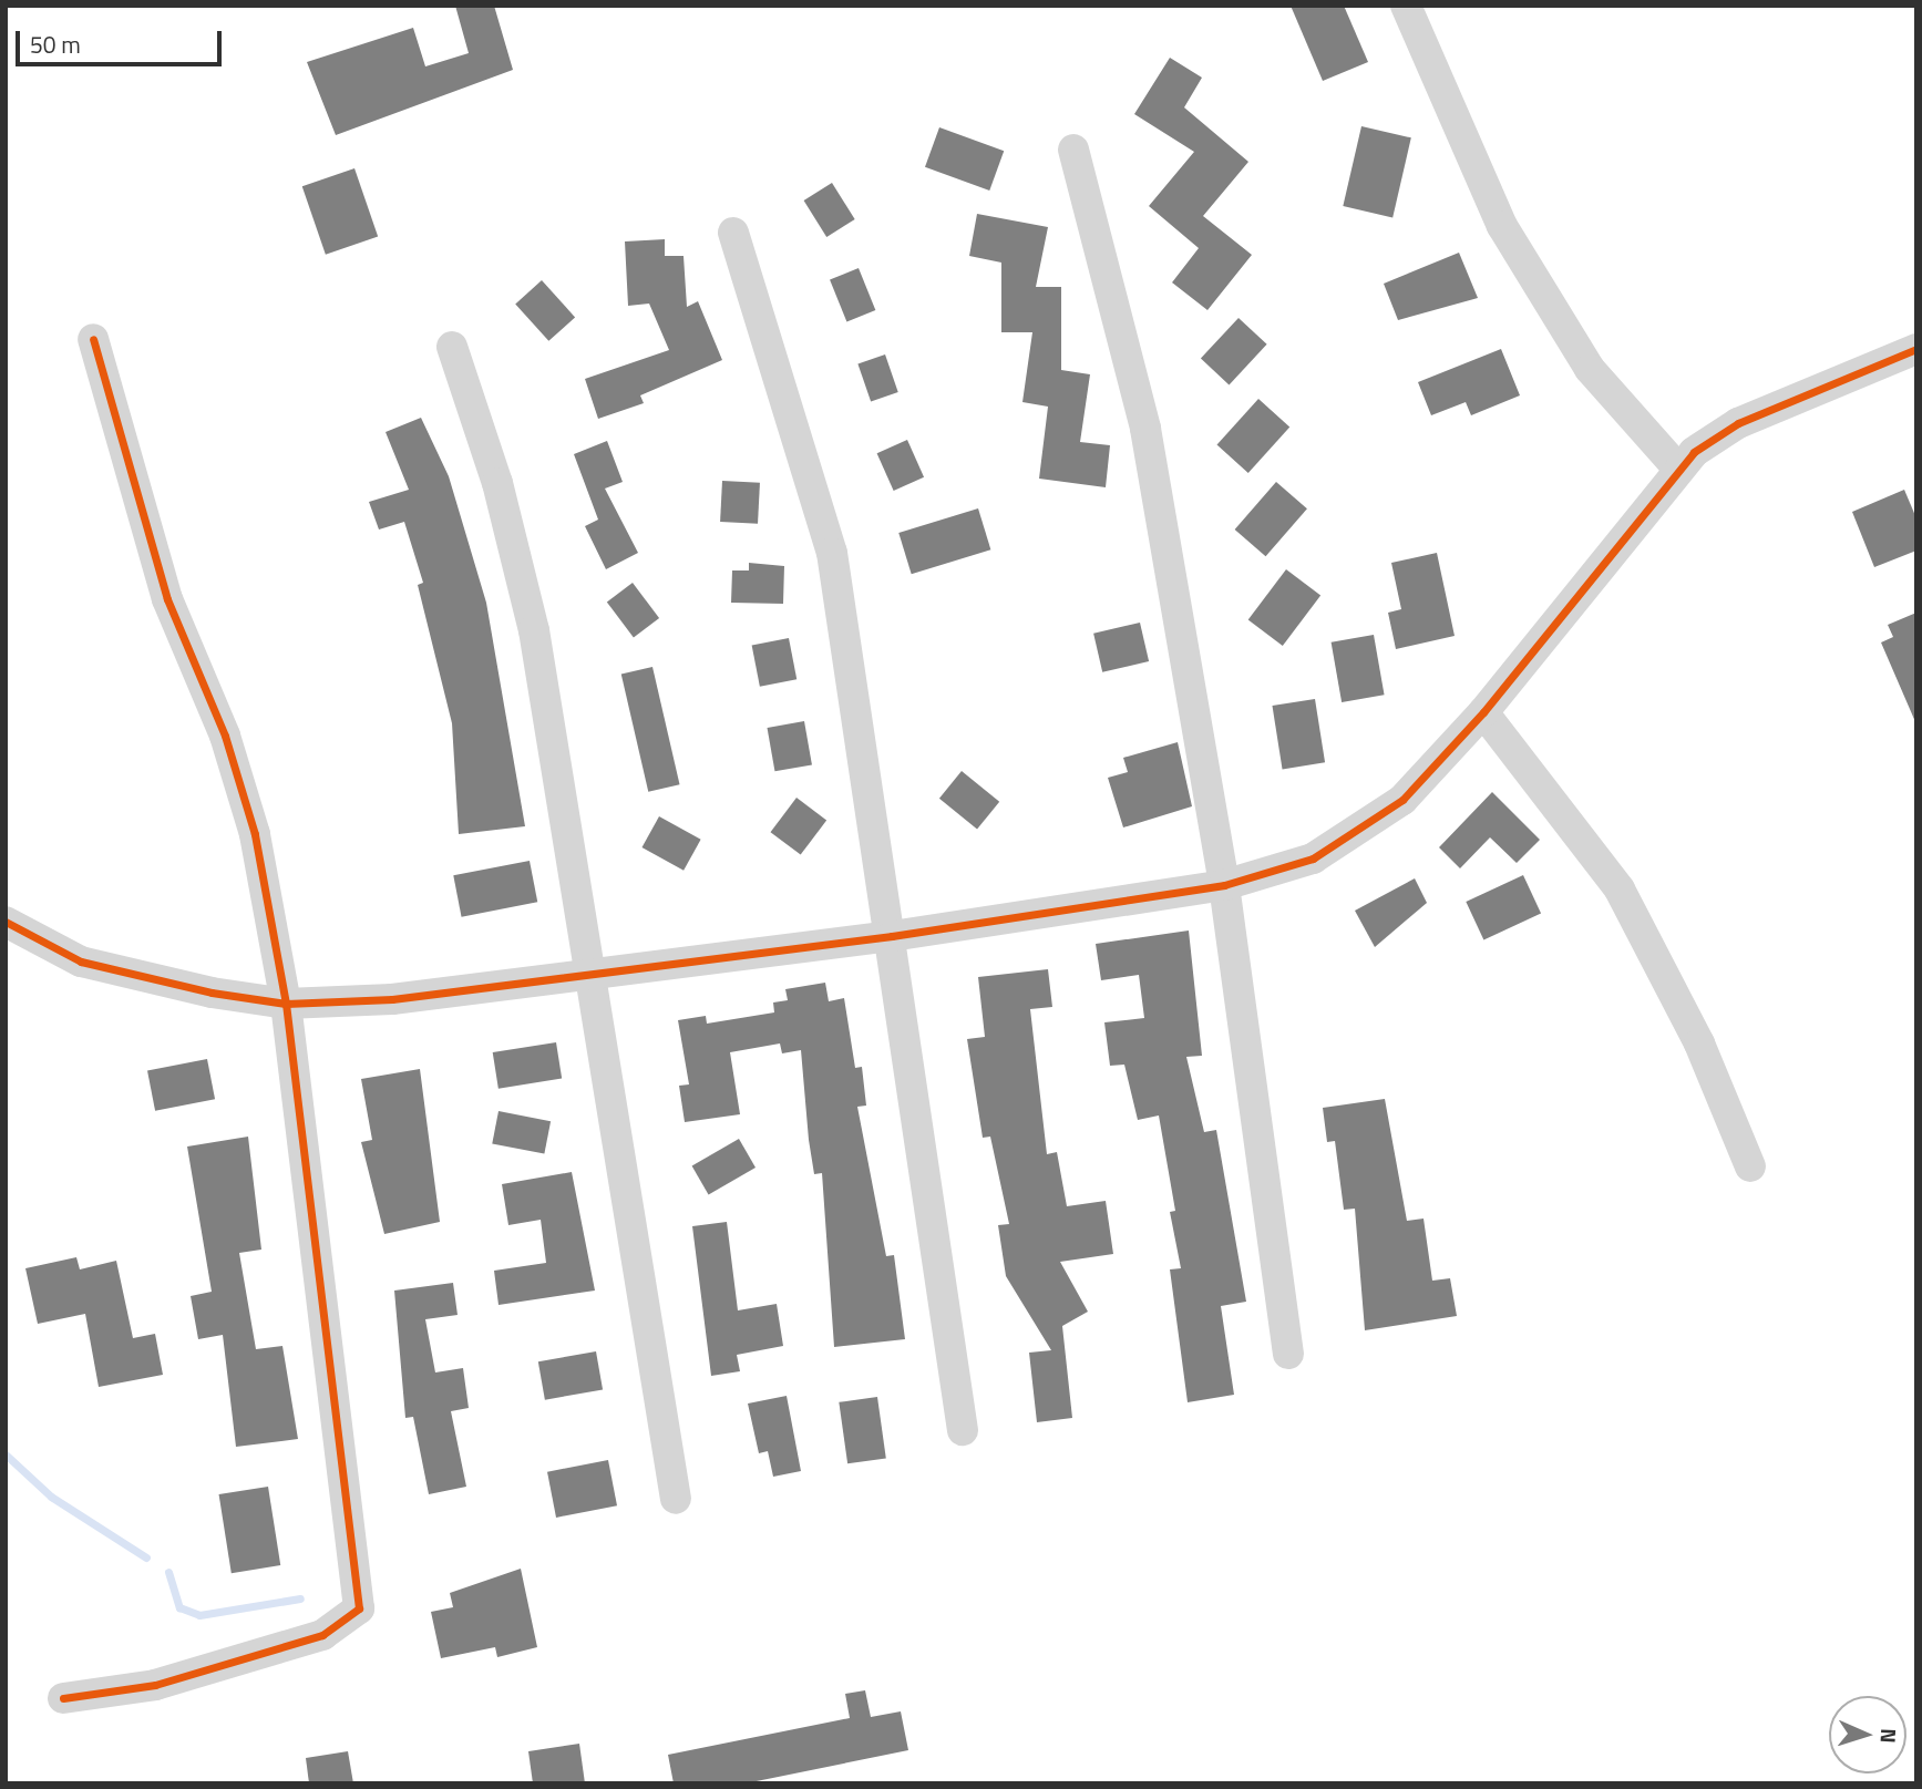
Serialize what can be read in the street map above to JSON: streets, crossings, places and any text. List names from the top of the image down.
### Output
{
  "scale_bar": "50 m",
  "north": "right"
}
